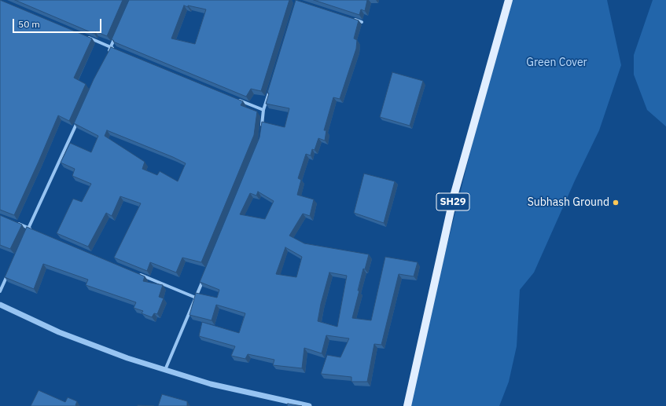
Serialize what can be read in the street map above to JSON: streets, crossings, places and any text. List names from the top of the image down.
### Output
{
  "streets": {
    "main road": ["SH29"]
  },
  "parks": ["Green Cover"],
  "places": ["Subhash Ground"],
  "scale_bar": "50 m"
}
